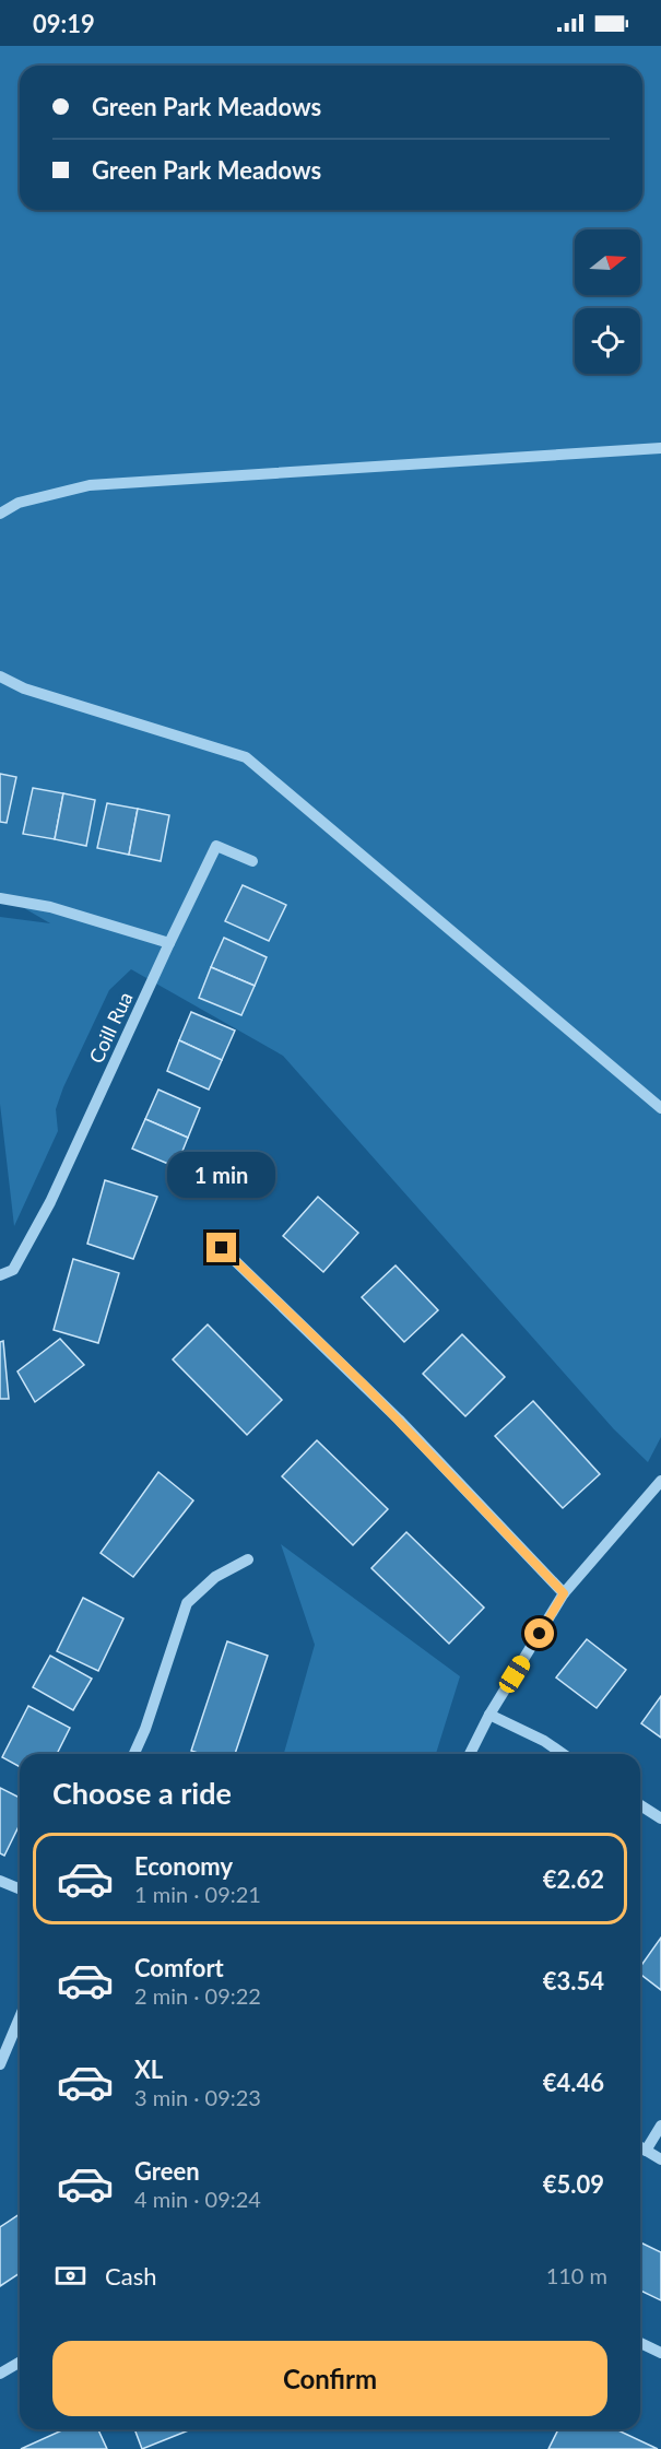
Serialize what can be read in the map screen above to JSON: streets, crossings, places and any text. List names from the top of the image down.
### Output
{
  "streets": {
    "street": ["Coill Rua"]
  },
  "north": "right",
  "page": {
    "status": "09:19",
    "banner": ["Green Park Meadows", "Green Park Meadows"],
    "bubble": "1 min",
    "heading": "Choose a ride",
    "list": [
      {
        "name": "Economy",
        "note": "1 min · 09:21",
        "value": "€2.62"
      },
      {
        "name": "Comfort",
        "note": "2 min · 09:22",
        "value": "€3.54"
      },
      {
        "name": "XL",
        "note": "3 min · 09:23",
        "value": "€4.46"
      },
      {
        "name": "Green",
        "note": "4 min · 09:24",
        "value": "€5.09"
      }
    ],
    "pay": ["Cash", "110 m"],
    "buttons": "Confirm"
  }
}
